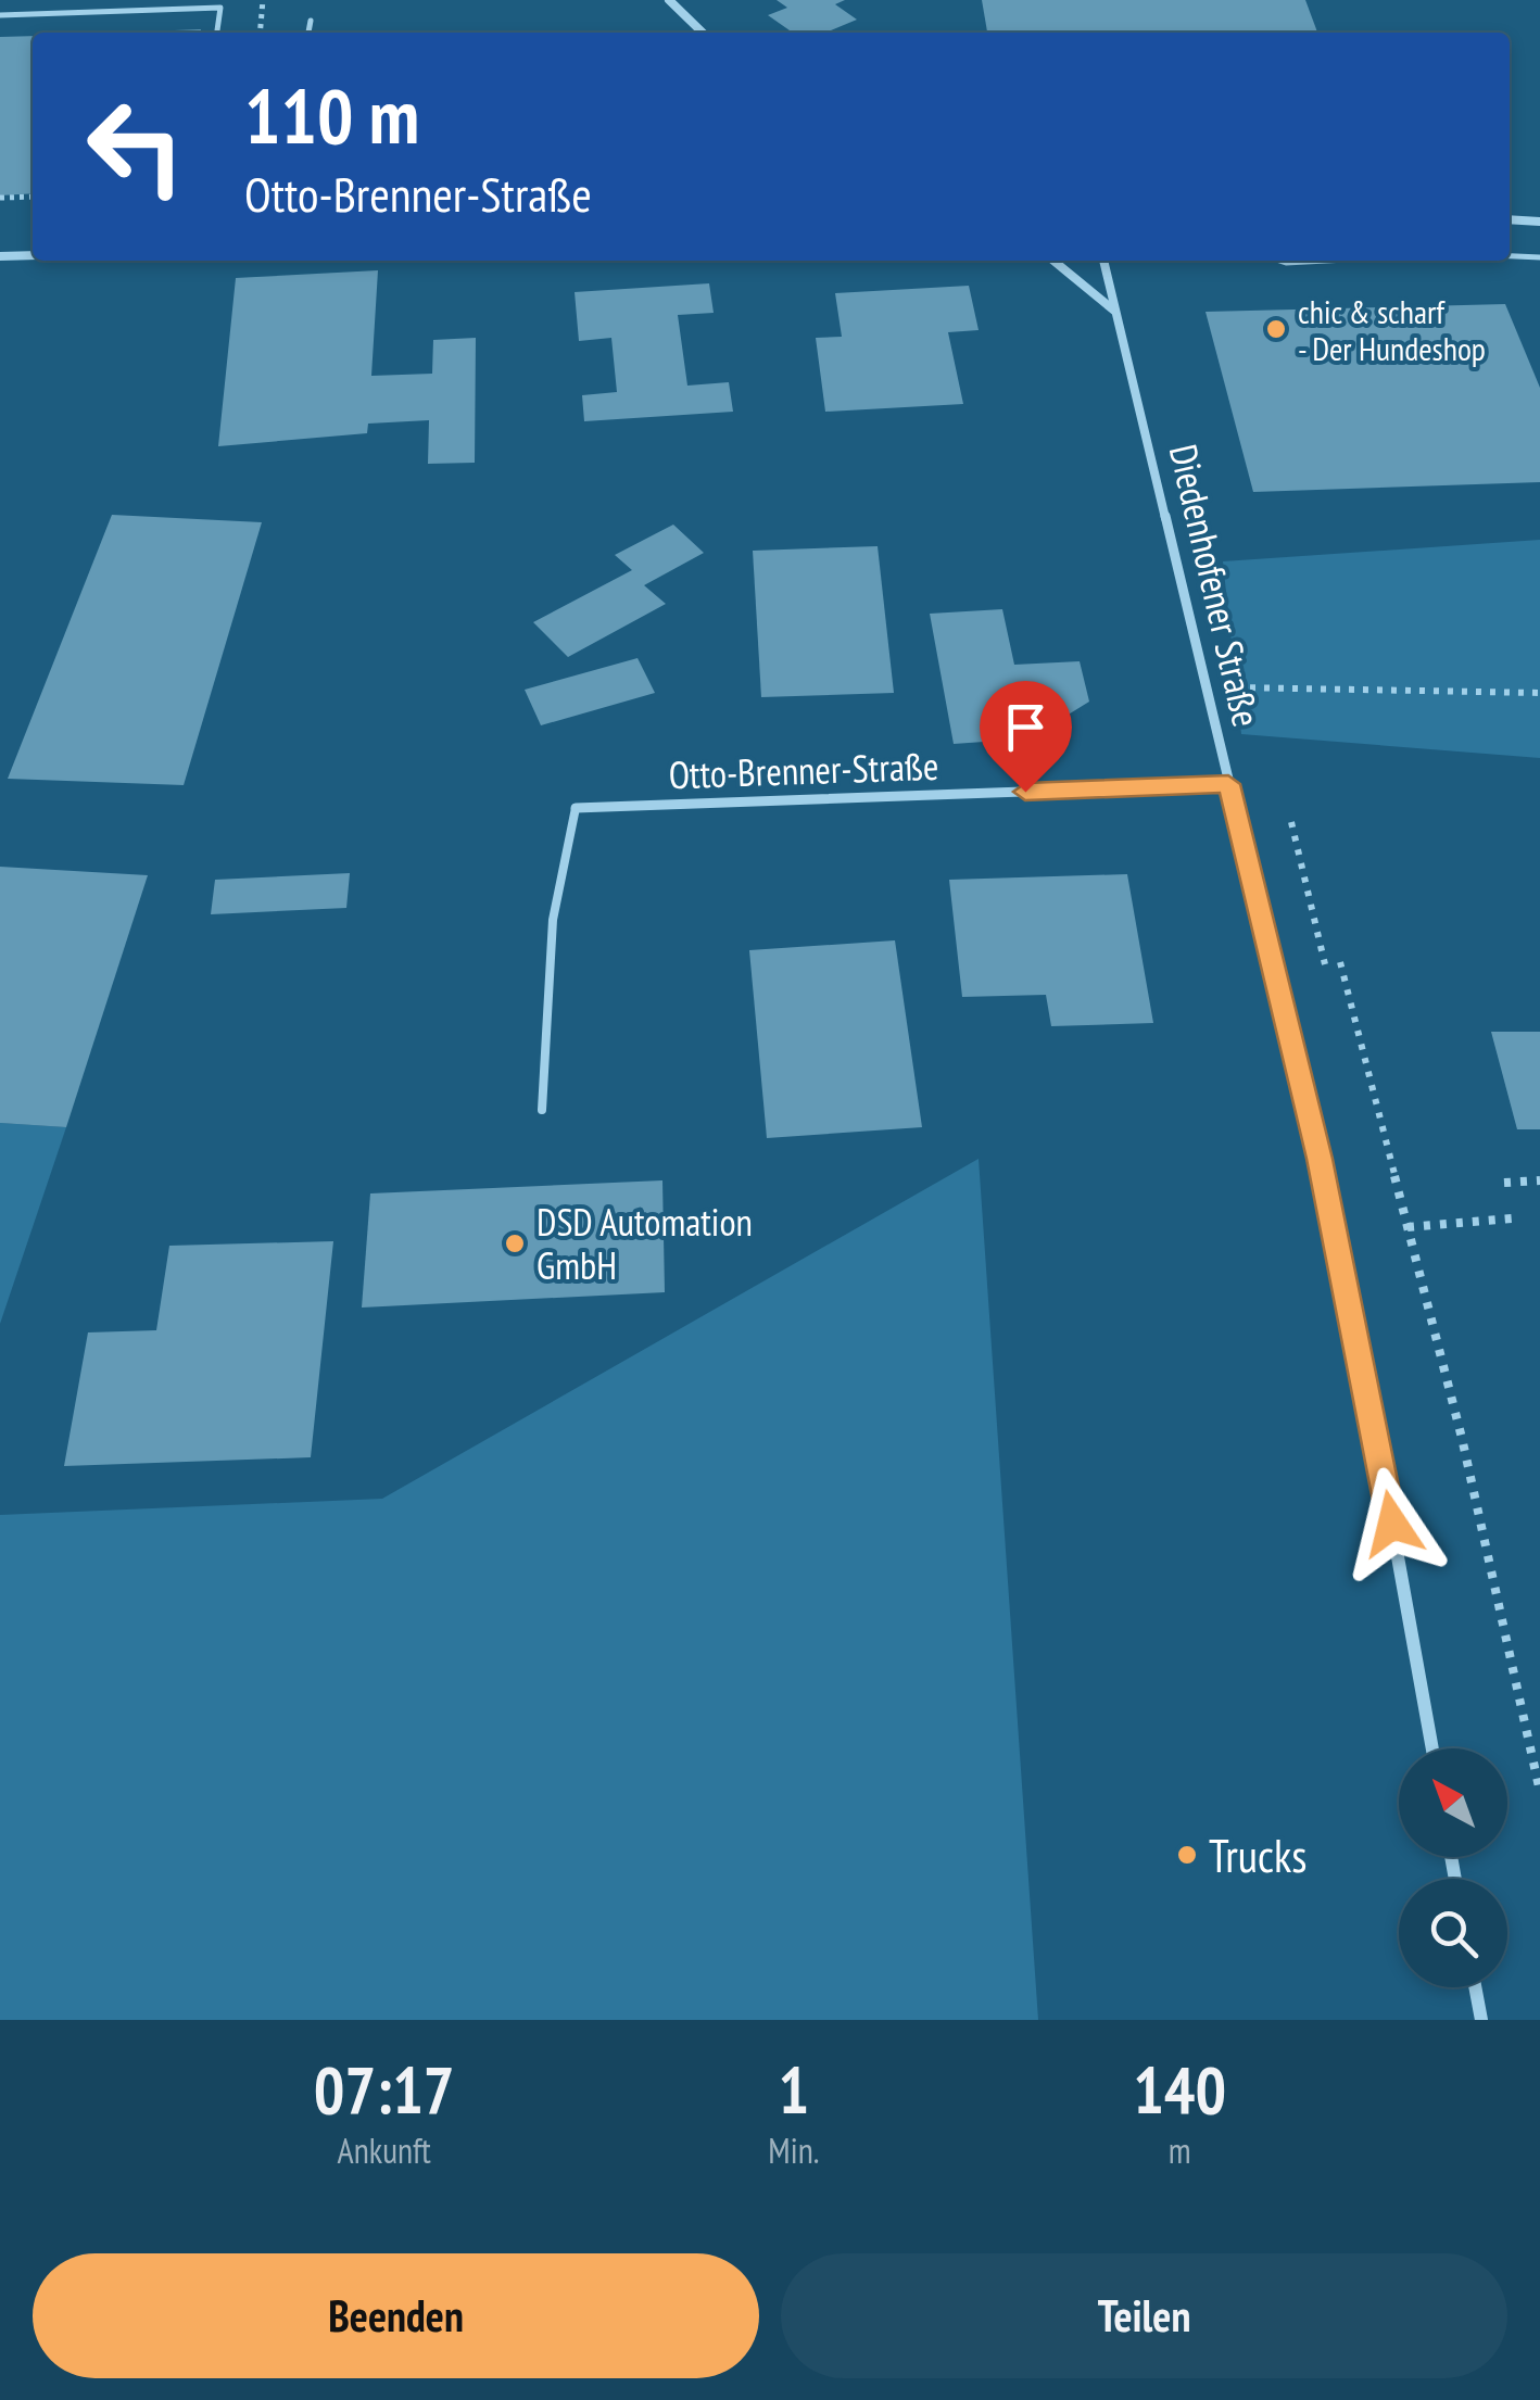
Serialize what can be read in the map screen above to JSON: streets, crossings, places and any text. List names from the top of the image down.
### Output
{
  "streets": {
    "street": ["Diedenhofener Straße", "Otto-Brenner-Straße"]
  },
  "crossings": [
    ["Diedenhofener Straße", "Otto-Brenner-Straße"]
  ],
  "places": ["chic & scharf - Der Hundeshop", "DSD Automation GmbH", "Trucks"],
  "north": "top left",
  "page": {
    "turn": ["110 m", "Otto-Brenner-Straße"],
    "eta": [
      "07:17",
      "Ankunft",
      "1",
      "Min.",
      "140",
      "m"
    ],
    "buttons": ["Beenden", "Teilen"]
  }
}
